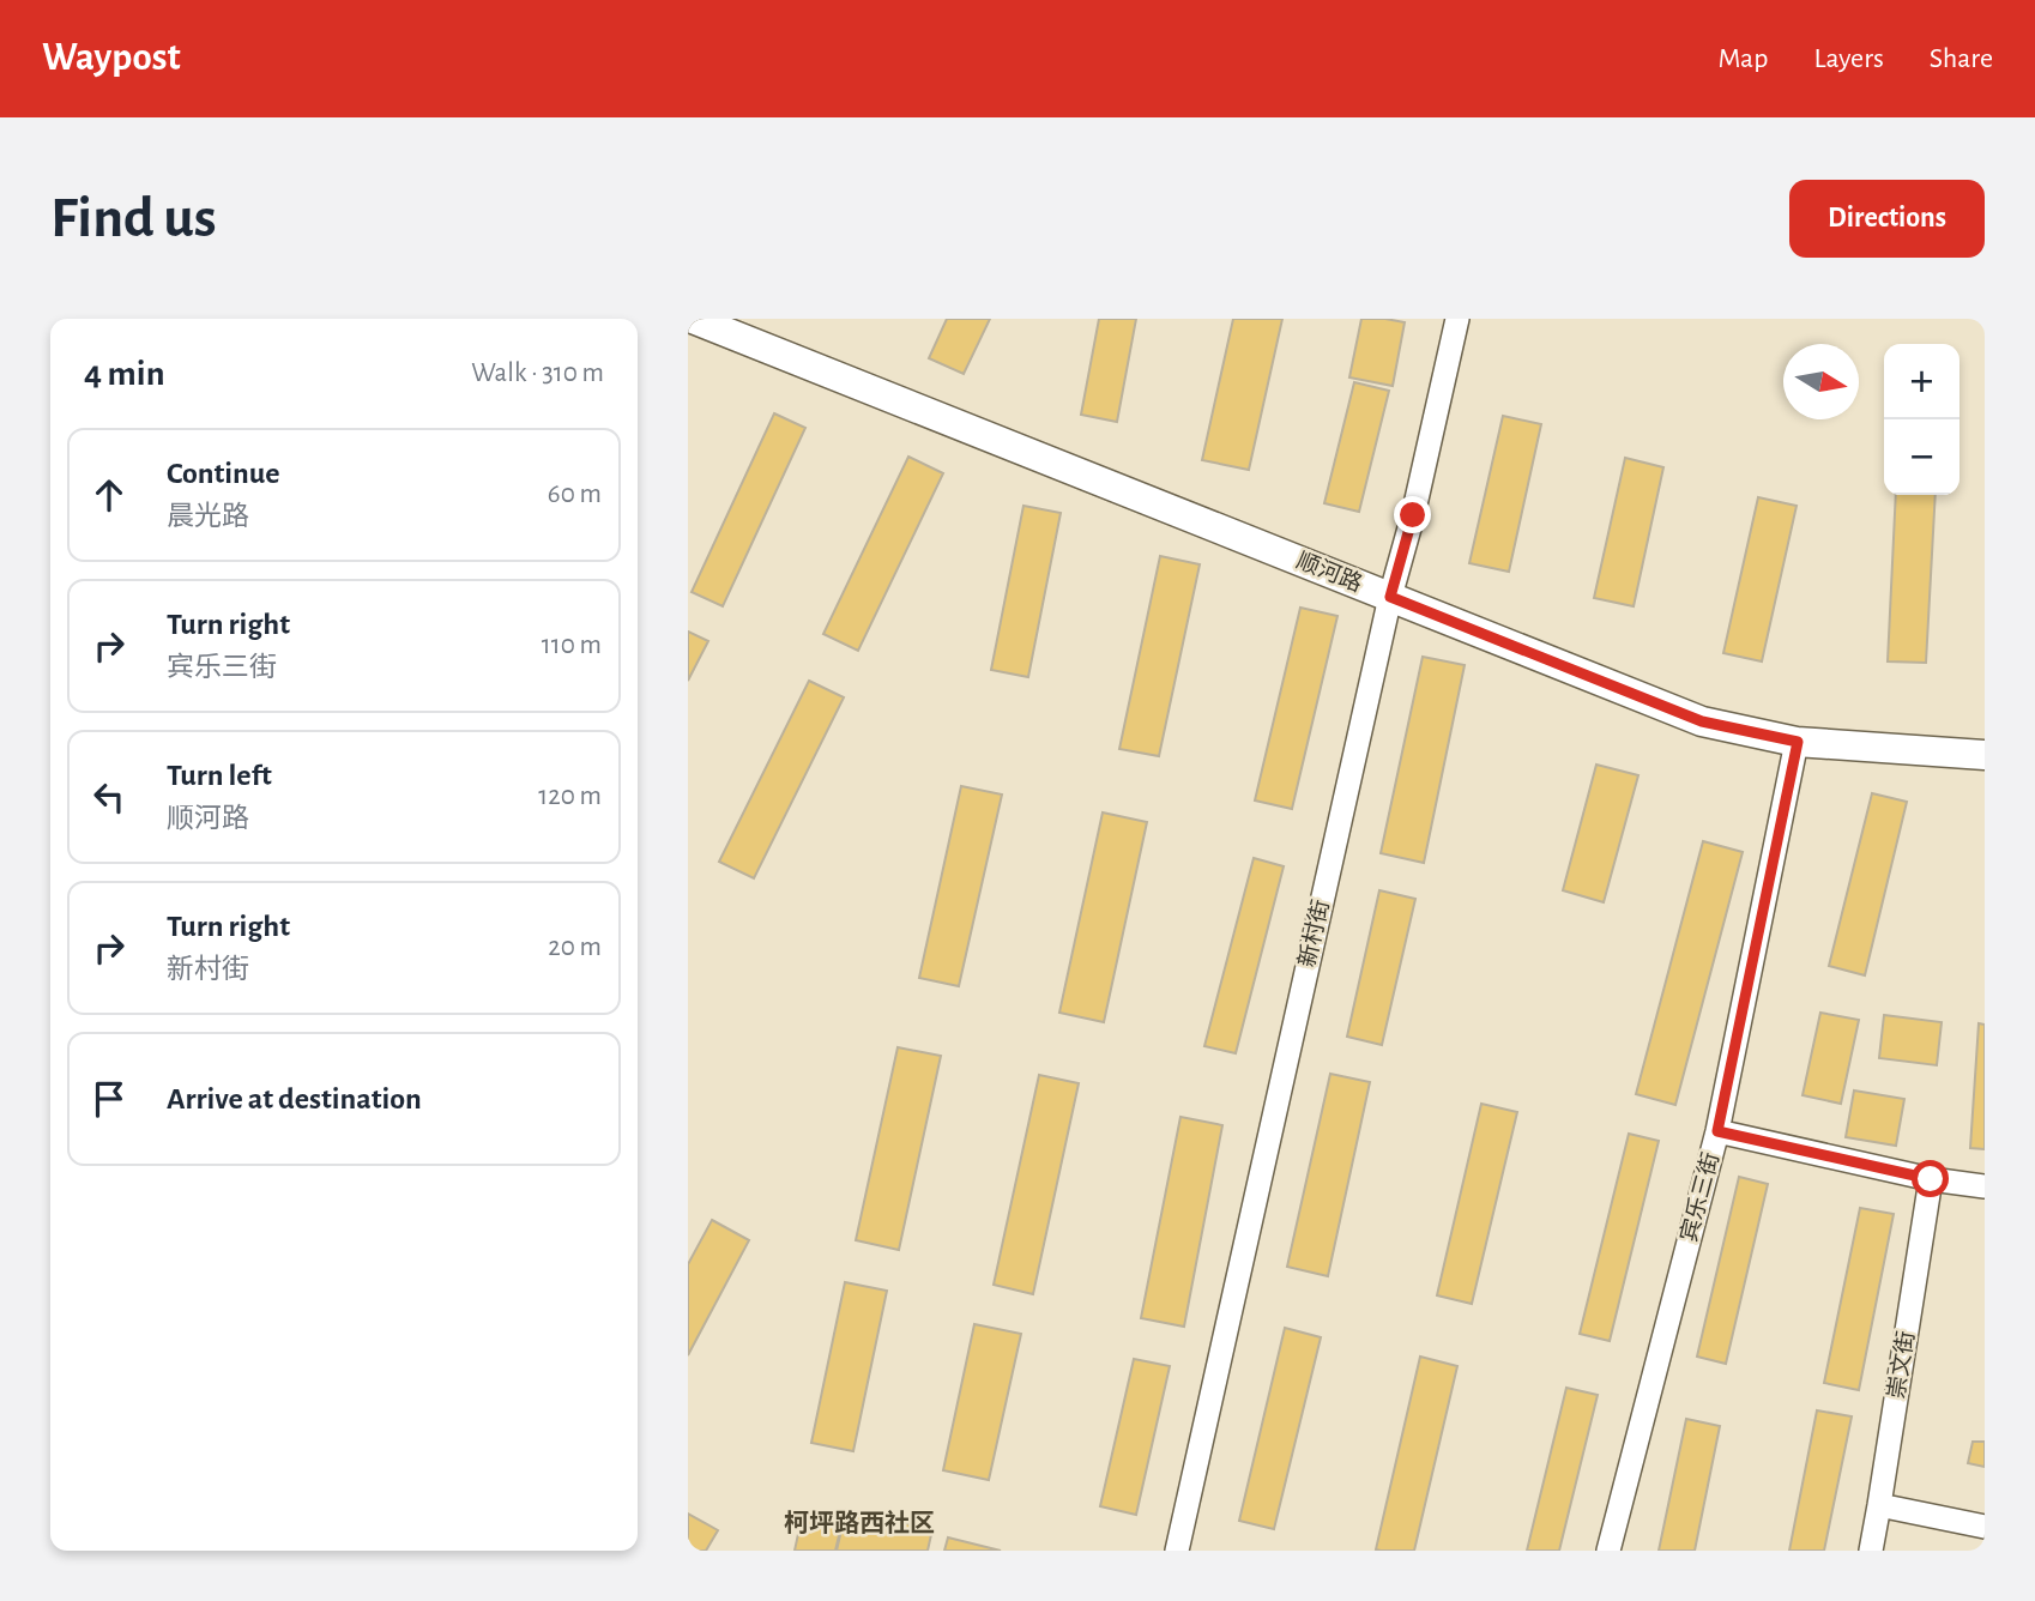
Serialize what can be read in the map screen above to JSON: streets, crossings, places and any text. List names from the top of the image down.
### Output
{
  "streets": {
    "street": [
      "顺河路",
      "新村街",
      "宾乐三街",
      "崇文街"
    ]
  },
  "crossings": [
    ["顺河路", "新村街"],
    ["顺河路", "宾乐三街"]
  ],
  "districts": ["柯坪路西社区"],
  "north": "right",
  "page": {
    "header": "Waypost",
    "nav": ["Map", "Layers", "Share"],
    "buttons": "Directions",
    "title": "Find us",
    "heading": ["4 min", "Walk · 310 m"],
    "map_buttons": ["+", "−"],
    "list": [
      ["Continue", "晨光路", "60 m"],
      ["Turn right", "宾乐三街", "110 m"],
      ["Turn left", "顺河路", "120 m"],
      ["Turn right", "新村街", "20 m"],
      "Arrive at destination"
    ]
  }
}
